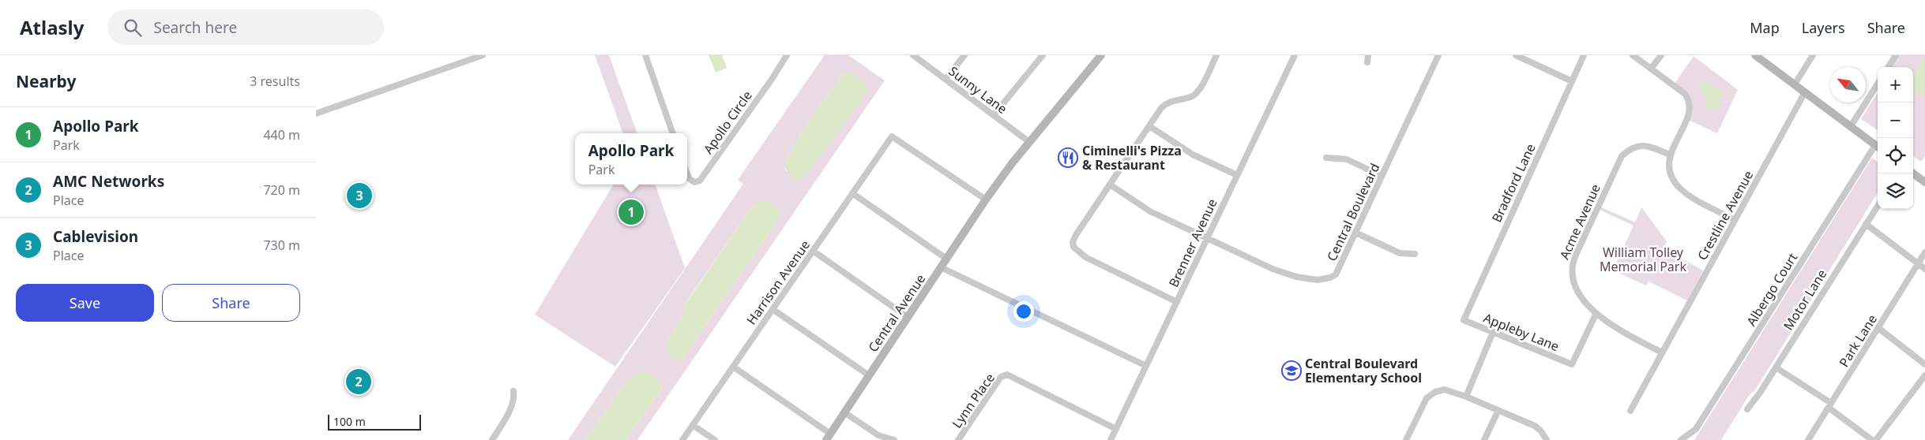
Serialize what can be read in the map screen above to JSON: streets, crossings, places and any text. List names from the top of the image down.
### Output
{
  "streets": {
    "main road": ["Central Avenue"],
    "street": [
      "Sunny Lane",
      "Apollo Circle",
      "Bradford Lane",
      "Central Boulevard",
      "Crestline Avenue",
      "Acme Avenue",
      "Brenner Avenue",
      "Harrison Avenue",
      "Albergo Court",
      "Motor Lane",
      "Appleby Lane",
      "Park Lane",
      "Lynn Place"
    ]
  },
  "crossings": [
    ["Sunny Lane", "Central Avenue"],
    ["Bradford Lane", "Appleby Lane"],
    ["Central Boulevard", "Brenner Avenue"],
    ["Crestline Avenue", "Acme Avenue"],
    ["Acme Avenue", "Appleby Lane"],
    ["Brenner Avenue", "Lynn Place"],
    ["Harrison Avenue", "Central Avenue"]
  ],
  "parks": ["William Tolley Memorial Park"],
  "places": {
    "restaurant": ["Ciminelli's Pizza & Restaurant"],
    "school or university": ["Central Boulevard Elementary School"]
  },
  "scale_bar": "100 m",
  "north": "top left",
  "page": {
    "header": "Atlasly",
    "search": "Search here",
    "nav": ["Map", "Layers", "Share"],
    "heading": ["Nearby", "3 results"],
    "map_buttons": ["+", "−"],
    "list": [
      {
        "mark": "1",
        "name": "Apollo Park",
        "note": "Park",
        "value": "440 m"
      },
      {
        "mark": "2",
        "name": "AMC Networks",
        "note": "Place",
        "value": "720 m"
      },
      {
        "mark": "3",
        "name": "Cablevision",
        "note": "Place",
        "value": "730 m"
      }
    ],
    "popup": ["Apollo Park", "Park"],
    "pins": ["3", "1", "2"],
    "buttons": ["Save", "Share"],
    "scale": "100 m"
  }
}
